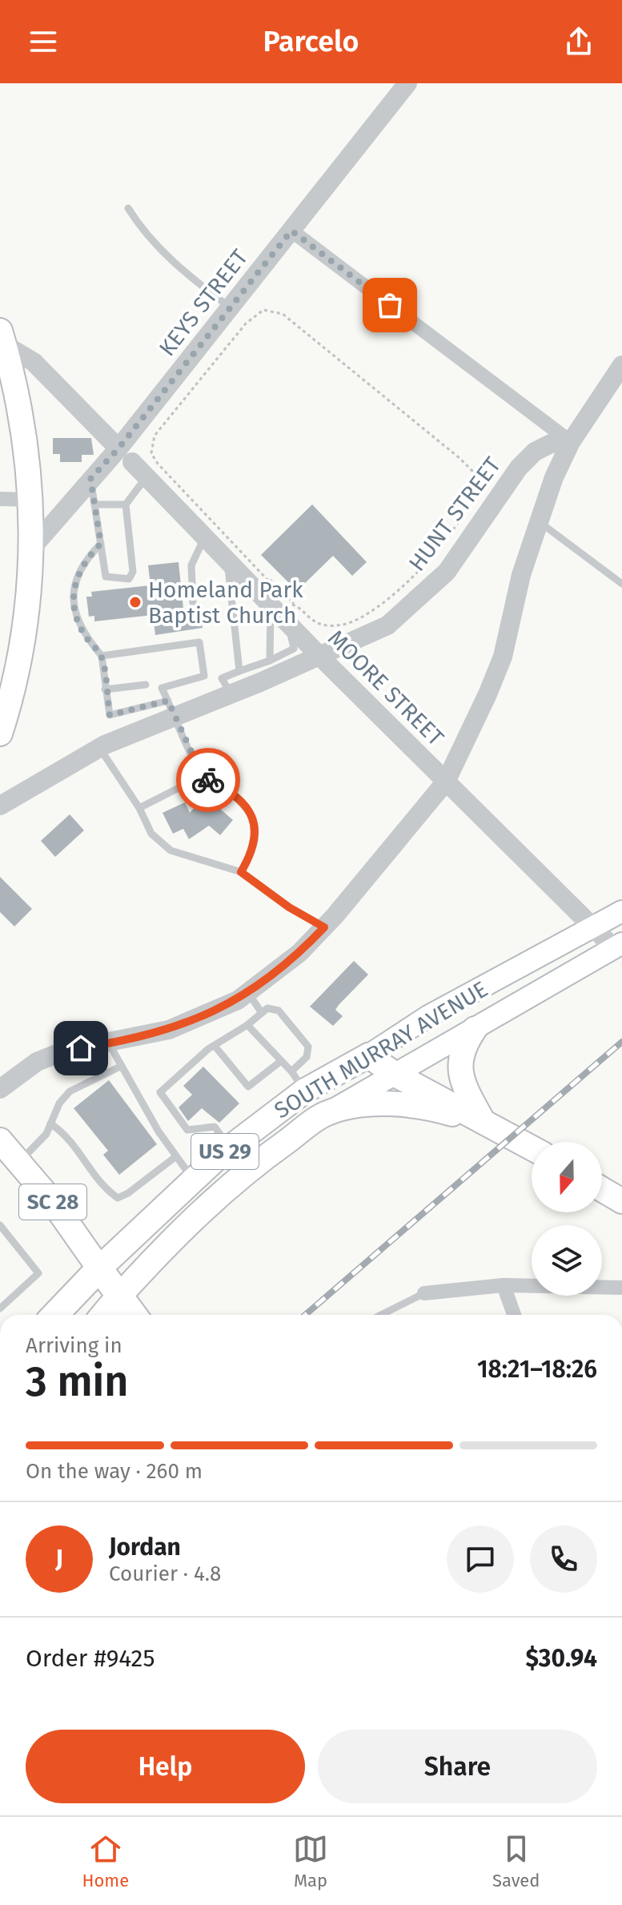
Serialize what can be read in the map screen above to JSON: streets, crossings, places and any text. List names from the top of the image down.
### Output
{
  "streets": {
    "highway": ["SOUTH MURRAY AVENUE", "US 29", "SC 28"],
    "street": ["KEYS STREET", "HUNT STREET", "MOORE STREET"]
  },
  "crossings": [
    ["KEYS STREET", "MOORE STREET"],
    ["HUNT STREET", "MOORE STREET"],
    ["MOORE STREET", "SOUTH MURRAY AVENUE"],
    ["SOUTH MURRAY AVENUE", "US 29"],
    ["SOUTH MURRAY AVENUE", "SC 28"]
  ],
  "places": ["Homeland Park Baptist Church"],
  "north": "bottom",
  "page": {
    "header": "Parcelo",
    "heading": ["3 min", "Arriving in", "18:21–18:26"],
    "panel": [
      "Jordan",
      "Courier · 4.8",
      "Order #9425",
      "$30.94"
    ],
    "bar": "On the way · 260 m",
    "round": "J",
    "buttons": ["Help", "Share"],
    "tabs": ["Home", "Map", "Saved"]
  }
}
